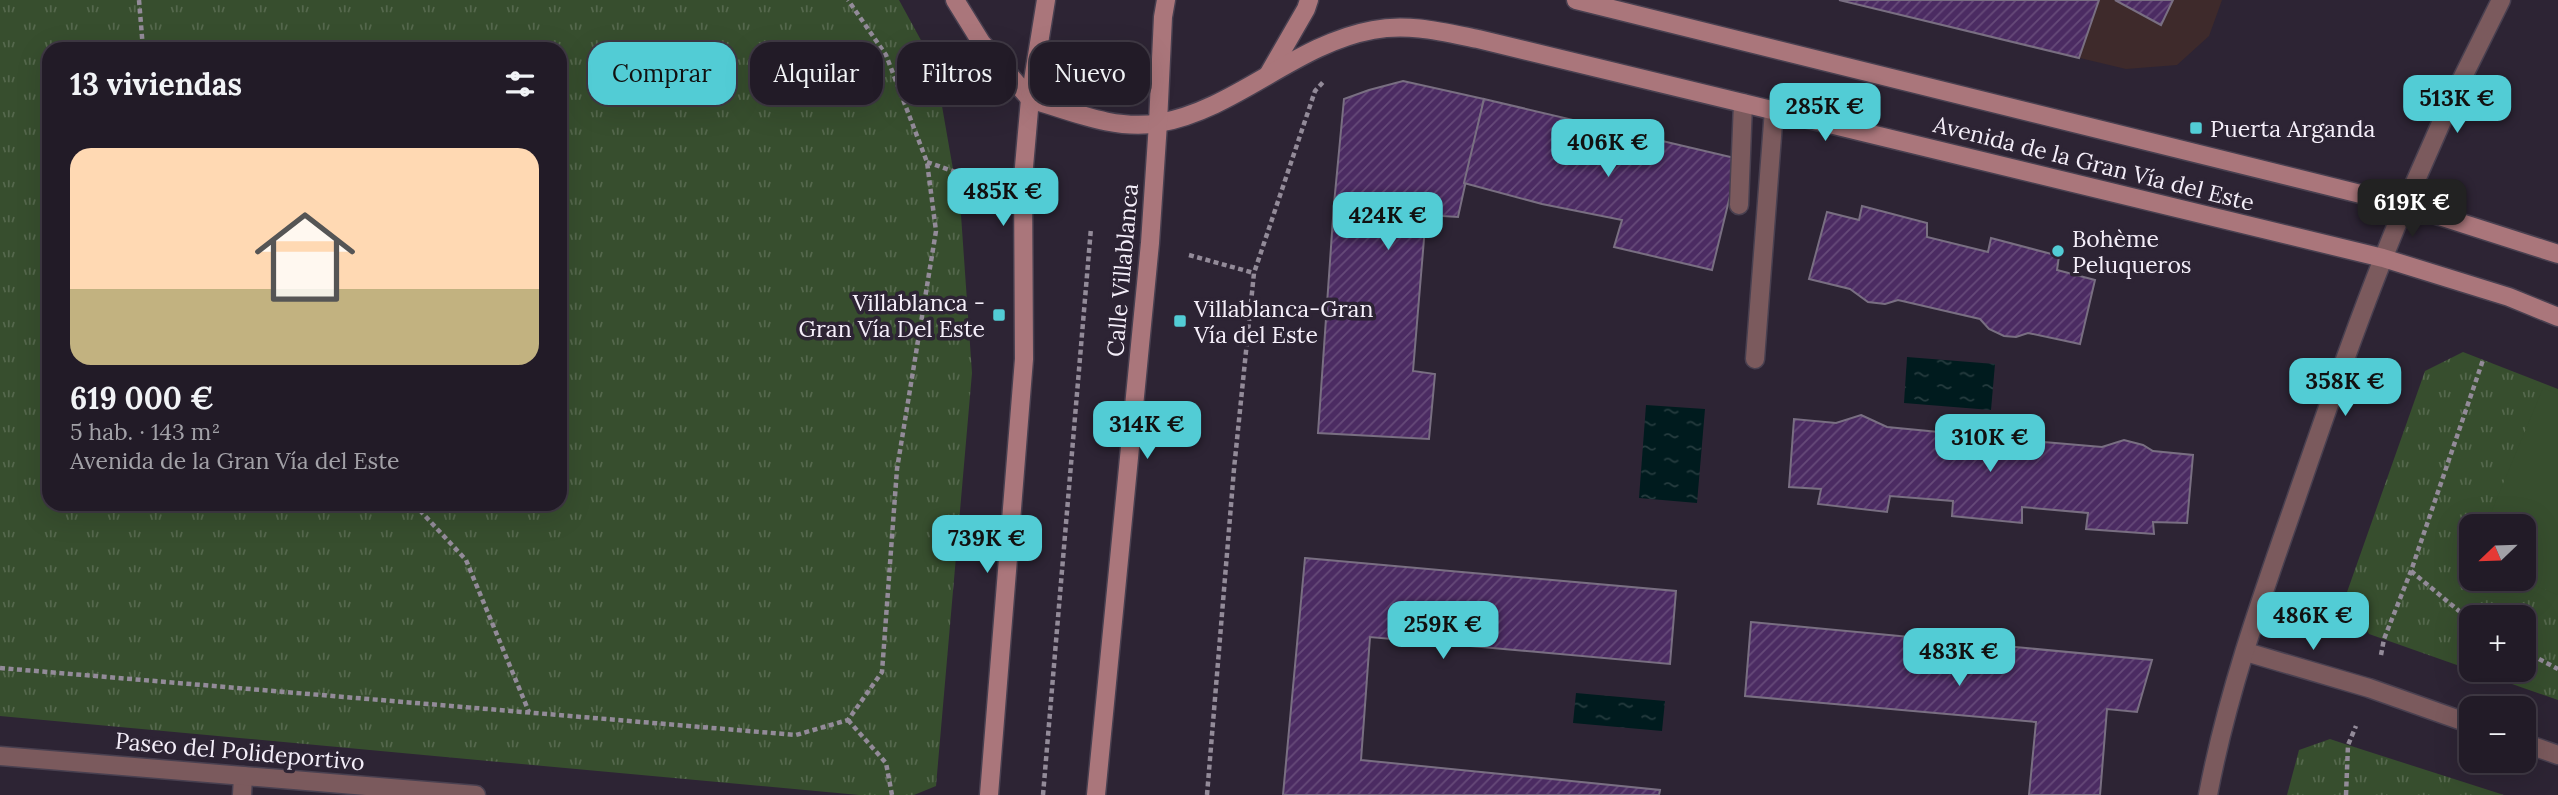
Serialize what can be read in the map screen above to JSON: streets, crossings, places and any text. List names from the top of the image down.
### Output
{
  "streets": {
    "main road": ["Avenida de la Gran Vía del Este", "Calle Villablanca"],
    "street": ["Paseo del Polideportivo"]
  },
  "crossings": [
    ["Avenida de la Gran Vía del Este", "Calle Villablanca"]
  ],
  "places": {
    "transit": ["Puerta Arganda", "Villablanca - Gran Vía Del Este", "Villablanca-Gran Vía del Este"],
    "other": ["Bohème Peluqueros"]
  },
  "north": "bottom left",
  "page": {
    "chip": [
      "Comprar",
      "Alquilar",
      "Filtros",
      "Nuevo"
    ],
    "heading": "13 viviendas",
    "price": [
      "513K €",
      "285K €",
      "406K €",
      "485K €",
      "619K €",
      "424K €",
      "358K €",
      "314K €",
      "310K €",
      "739K €",
      "486K €",
      "259K €",
      "483K €"
    ],
    "list": [
      {
        "name": "619 000 €",
        "note": "5 hab. · 143 m² · Avenida de la Gran Vía del Este"
      }
    ],
    "map_buttons": ["+", "−"]
  }
}
